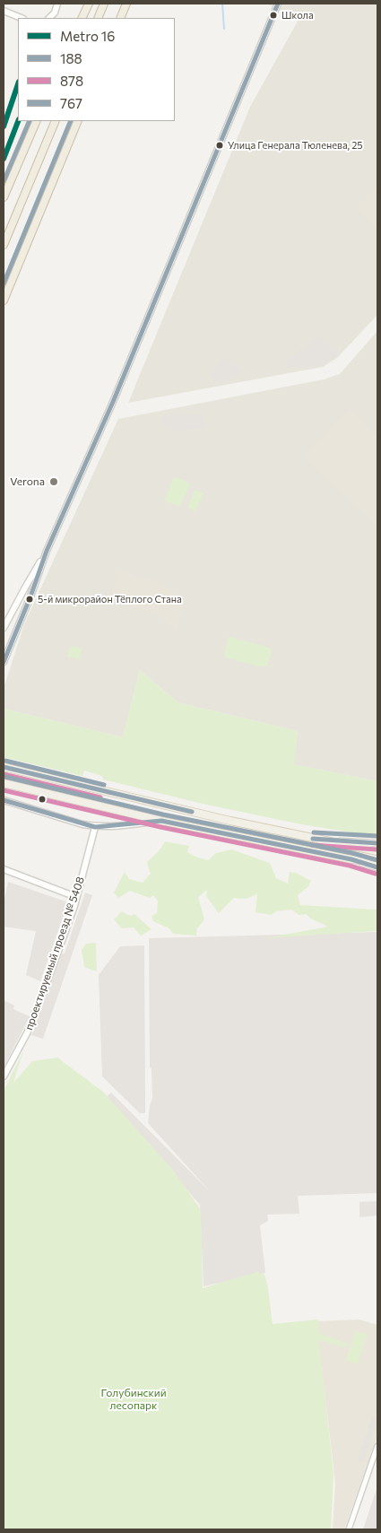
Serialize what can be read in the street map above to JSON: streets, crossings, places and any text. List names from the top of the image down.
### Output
{
  "streets": {
    "street": ["проектируемый проезд № 5408"]
  },
  "parks": ["Голубинский лесопарк"],
  "places": [
    "Школа",
    "Улица Генерала Тюленева, 25",
    "Verona",
    "5-й микрорайон Тёплого Стана"
  ],
  "lines": [
    "transit line 188",
    "metro line 16",
    "transit line 767",
    "transit line 878"
  ],
  "legend": [
    "Metro 16",
    "188",
    "878",
    "767"
  ]
}
